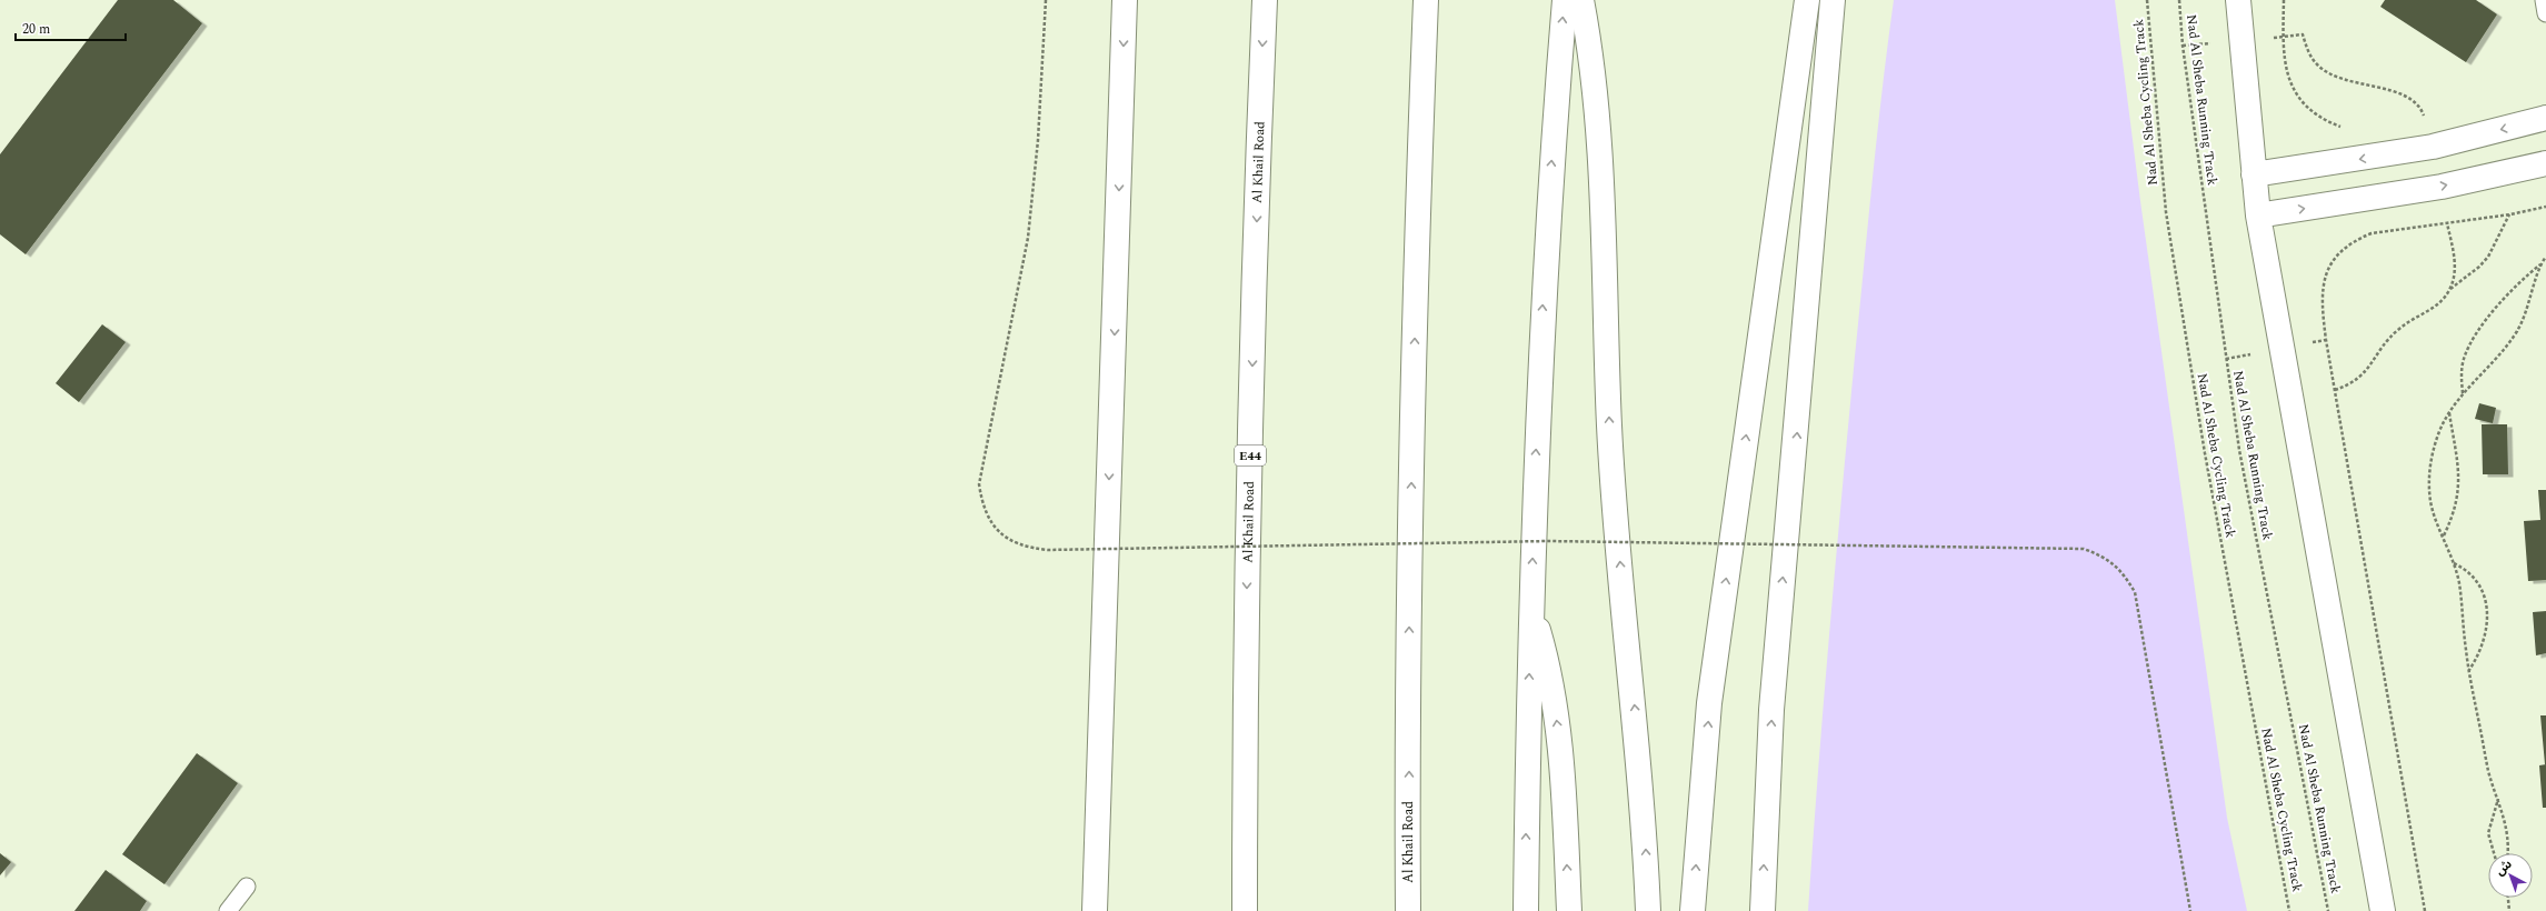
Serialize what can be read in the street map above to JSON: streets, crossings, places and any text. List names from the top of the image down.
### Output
{
  "streets": {
    "main road": ["Al Khail Road", "E44"],
    "path": ["Nad Al Sheba Running Track", "Nad Al Sheba Cycling Track"]
  },
  "scale_bar": "20 m",
  "north": "top left"
}
